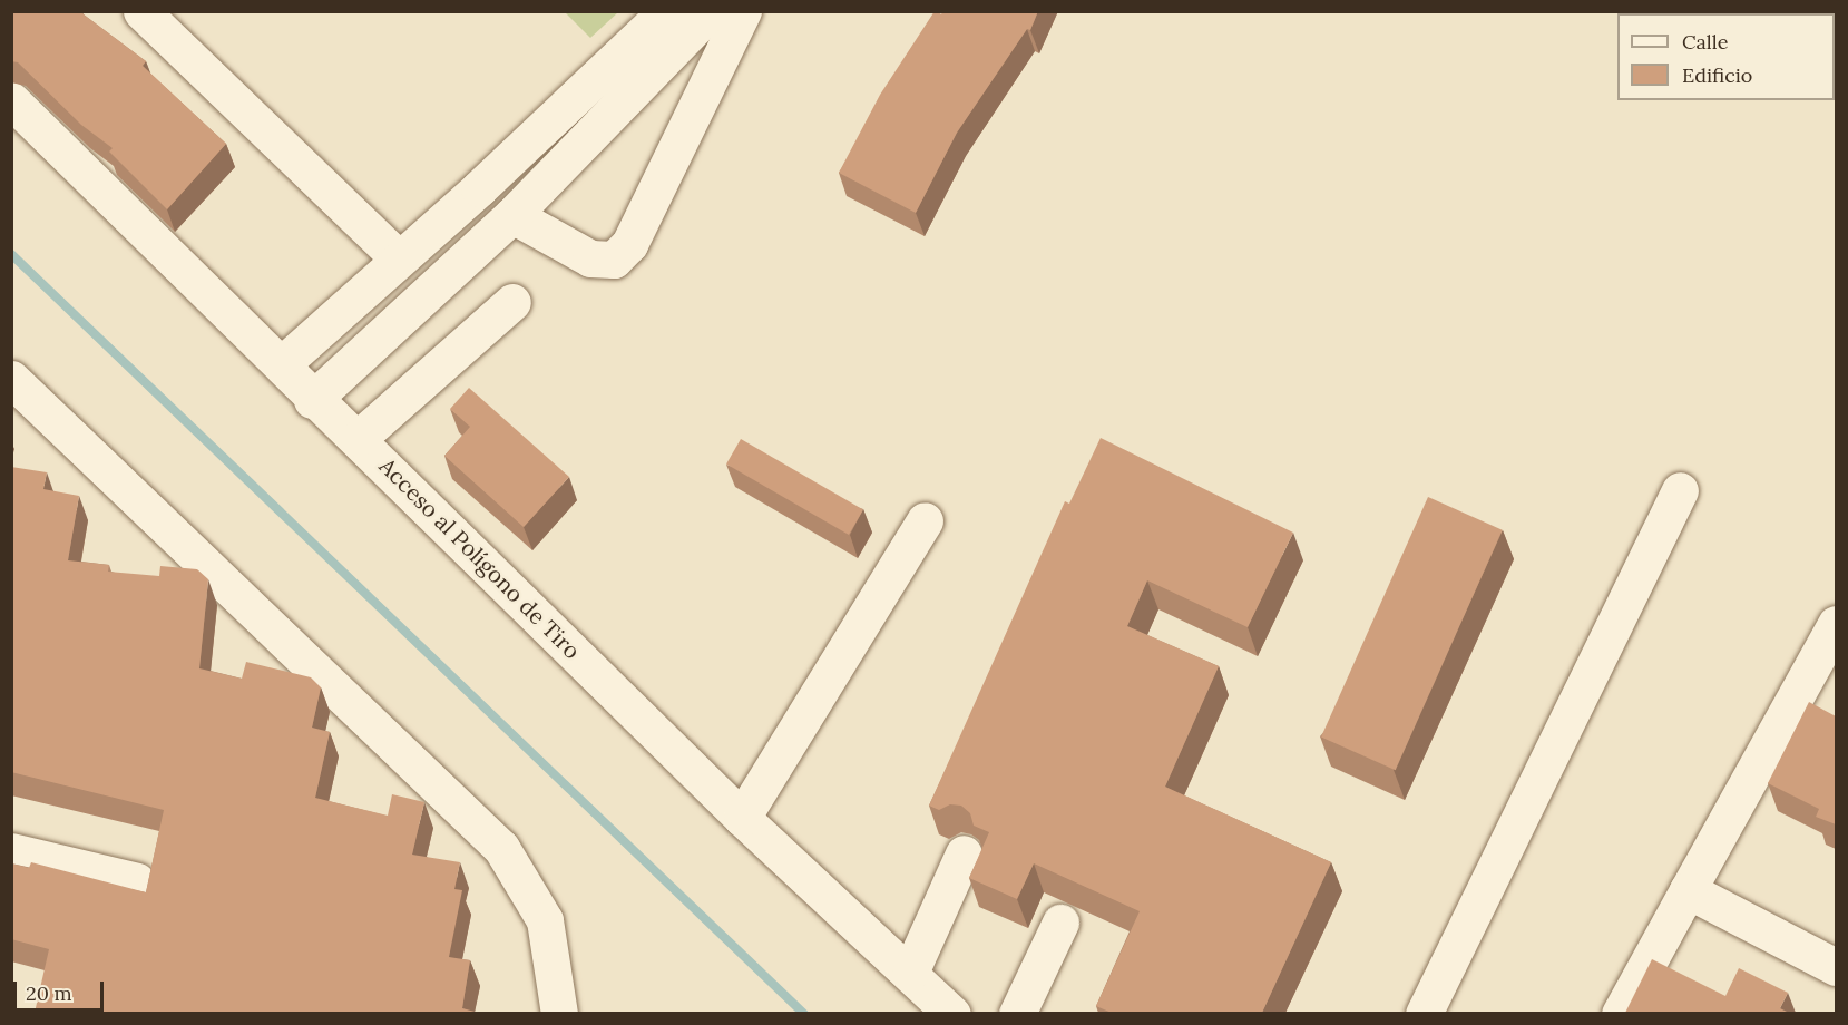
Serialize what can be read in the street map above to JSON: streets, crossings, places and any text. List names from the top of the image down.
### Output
{
  "streets": {
    "street": ["Acceso al Polígono de Tiro"]
  },
  "legend": ["Calle", "Edificio"],
  "scale_bar": "20 m"
}
